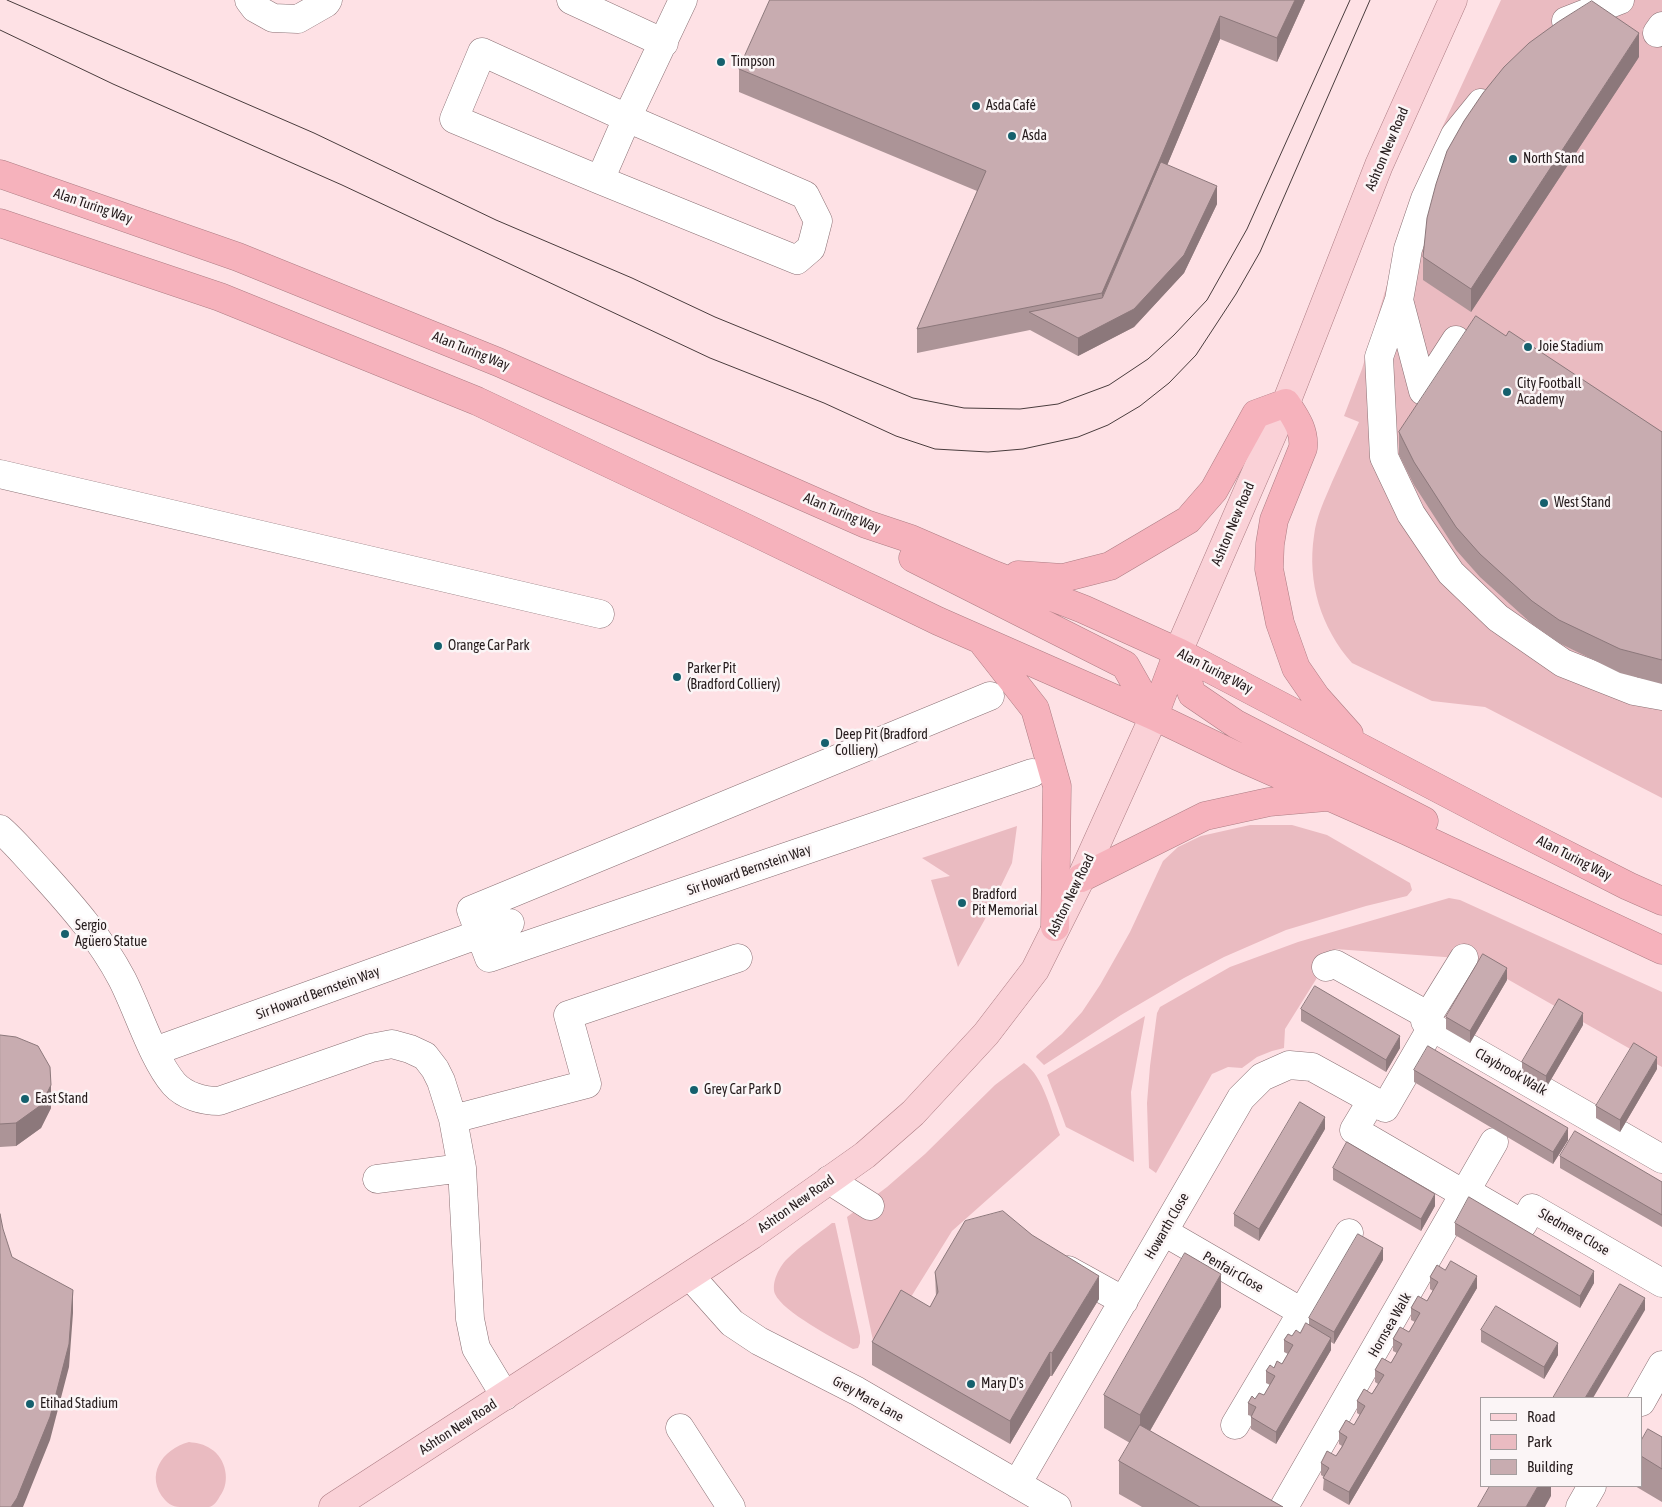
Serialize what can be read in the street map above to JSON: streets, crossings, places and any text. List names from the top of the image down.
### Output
{
  "streets": {
    "highway": ["Ashton New Road", "Alan Turing Way"],
    "street": [
      "Sir Howard Bernstein Way",
      "Claybrook Walk",
      "Howarth Close",
      "Sledmere Close",
      "Penfair Close",
      "Hornsea Walk",
      "Grey Mare Lane"
    ]
  },
  "crossings": [
    ["Ashton New Road", "Alan Turing Way"],
    ["Ashton New Road", "Grey Mare Lane"],
    ["Howarth Close", "Sledmere Close"],
    ["Howarth Close", "Penfair Close"],
    ["Howarth Close", "Grey Mare Lane"],
    ["Sledmere Close", "Hornsea Walk"]
  ],
  "places": [
    "Timpson",
    "Asda Café",
    "Asda",
    "North Stand",
    "Joie Stadium",
    "City Football Academy",
    "West Stand",
    "Orange Car Park",
    "Parker Pit (Bradford Colliery)",
    "Deep Pit (Bradford Colliery)",
    "Bradford Pit Memorial",
    "Sergio Agüero Statue",
    "Grey Car Park D",
    "East Stand",
    "Mary D's",
    "Etihad Stadium"
  ],
  "legend": ["Road", "Park", "Building"]
}
